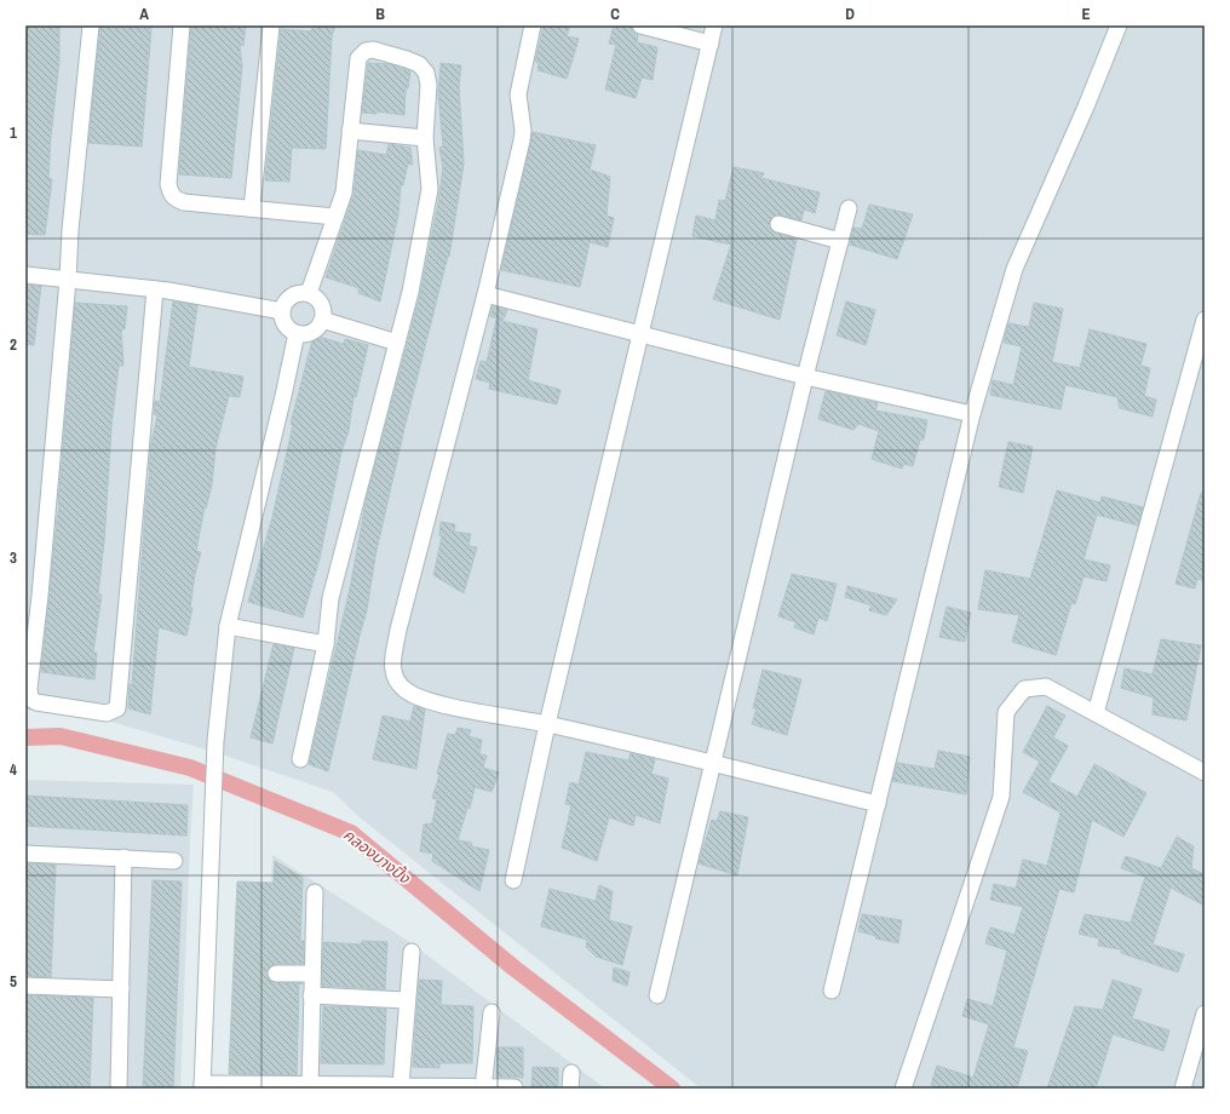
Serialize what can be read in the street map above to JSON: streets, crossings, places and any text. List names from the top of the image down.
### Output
{
  "water": ["คลองบางปิ้ง"],
  "grid": {
    "columns": [
      "A",
      "B",
      "C",
      "D",
      "E"
    ],
    "rows": [
      "1",
      "2",
      "3",
      "4",
      "5"
    ]
  }
}
